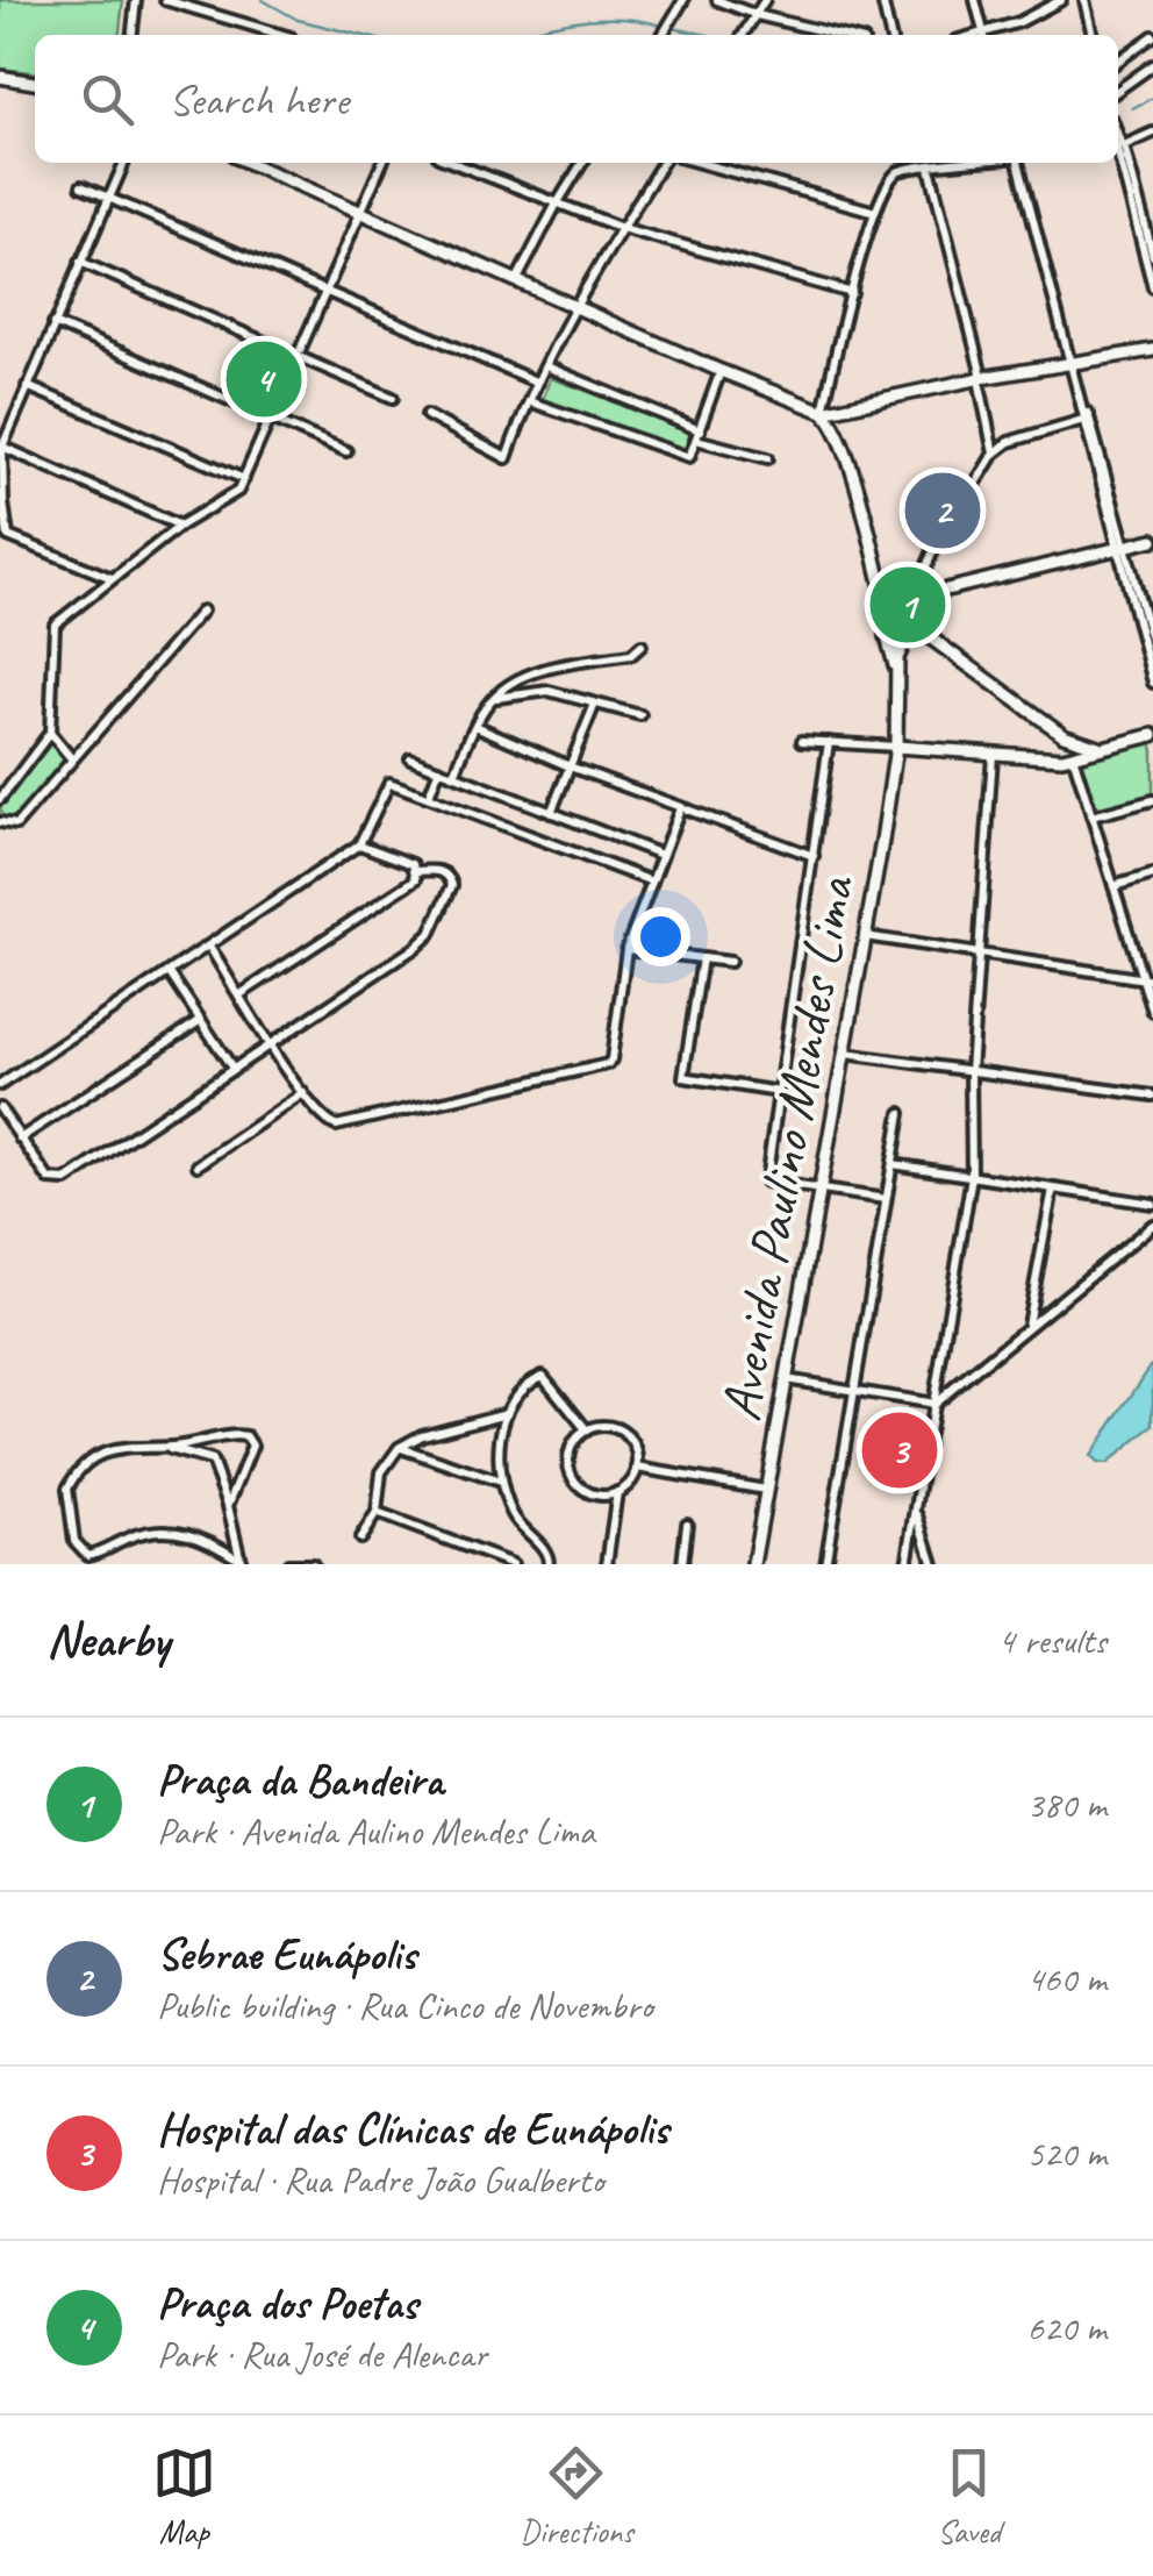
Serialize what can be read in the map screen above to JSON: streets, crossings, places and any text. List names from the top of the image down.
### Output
{
  "streets": {
    "main road": ["Avenida Paulino Mendes Lima"]
  },
  "page": {
    "search": "Search here",
    "pins": [
      "4",
      "2",
      "1",
      "3"
    ],
    "heading": ["Nearby", "4 results"],
    "list": [
      {
        "mark": "1",
        "name": "Praça da Bandeira",
        "note": "Park · Avenida Aulino Mendes Lima",
        "value": "380 m"
      },
      {
        "mark": "2",
        "name": "Sebrae Eunápolis",
        "note": "Public building · Rua Cinco de Novembro",
        "value": "460 m"
      },
      {
        "mark": "3",
        "name": "Hospital das Clínicas de Eunápolis",
        "note": "Hospital · Rua Padre João Gualberto",
        "value": "520 m"
      },
      {
        "mark": "4",
        "name": "Praça dos Poetas",
        "note": "Park · Rua José de Alencar",
        "value": "620 m"
      }
    ],
    "nav": ["Map", "Directions", "Saved"]
  }
}
